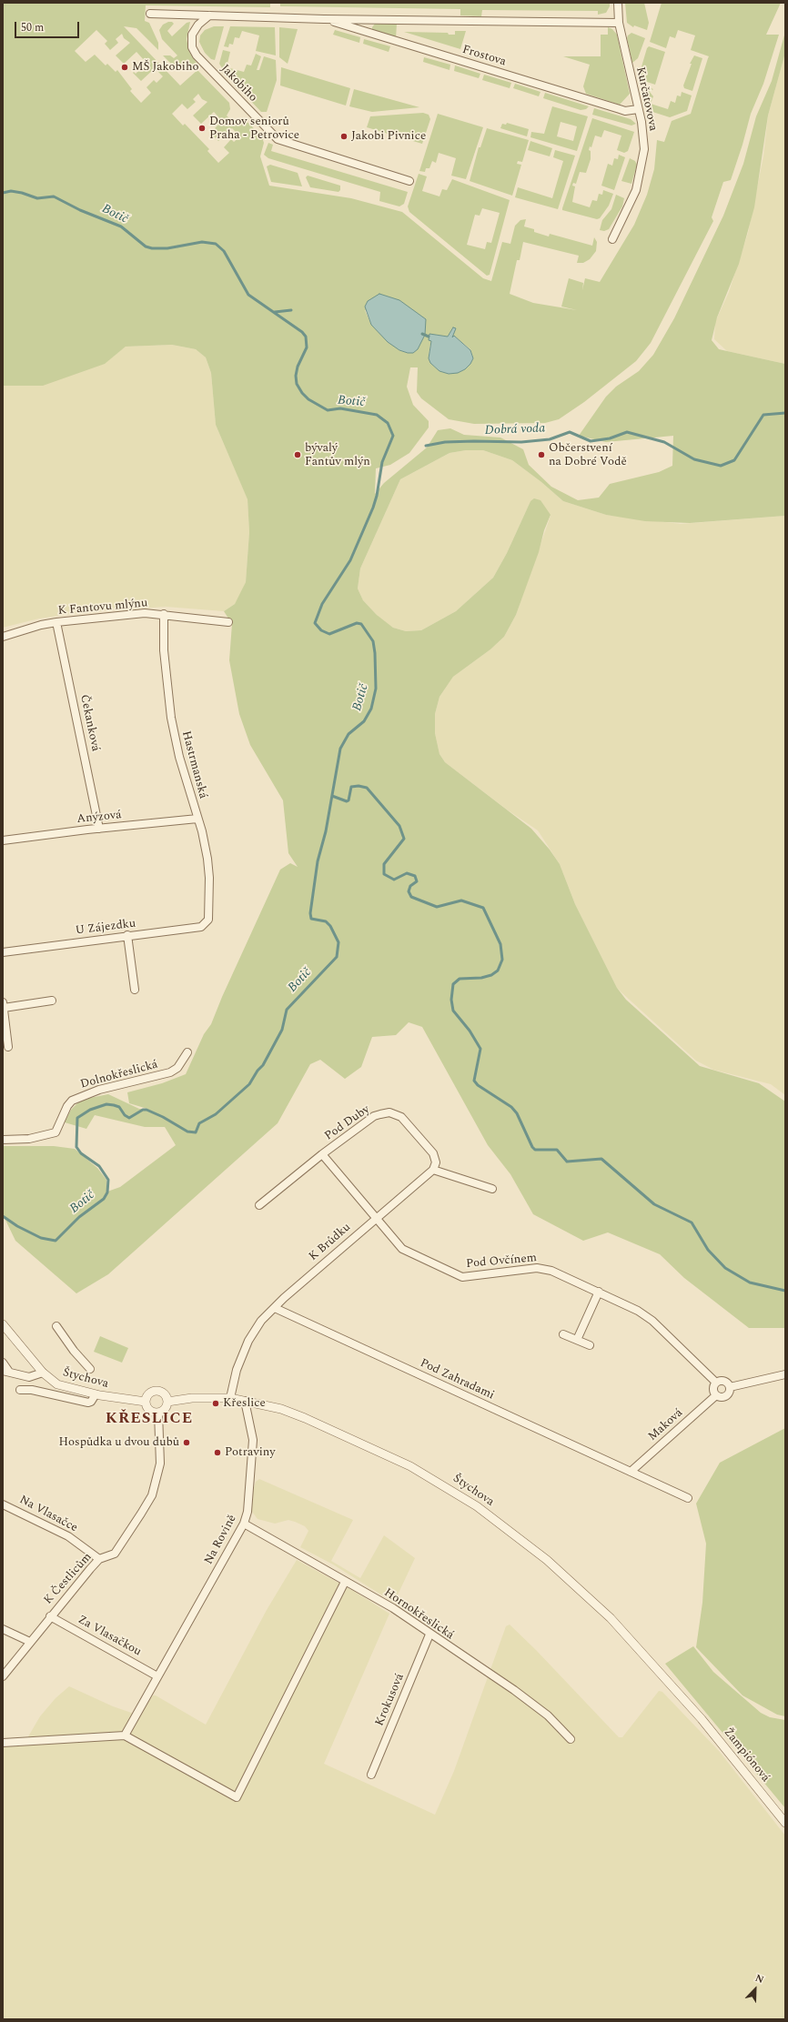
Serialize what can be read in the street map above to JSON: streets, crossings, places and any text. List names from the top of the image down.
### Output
{
  "streets": {
    "street": [
      "Frostova",
      "Jakobiho",
      "Kurčatovova",
      "K Fantovu mlýnu",
      "Čekanková",
      "Hastrmanská",
      "Anýzová",
      "U Zájezdku",
      "Dolnokřeslická",
      "Pod Duby",
      "K Brůdku",
      "Pod Ovčínem",
      "Štychova",
      "Pod Zahradami",
      "Maková",
      "Na Vlasačce",
      "Na Rovině",
      "K Čestlicům",
      "Hornokřeslická",
      "Za Vlasačkou",
      "Krokusová",
      "Žampiónová"
    ]
  },
  "crossings": [
    ["Frostova", "Kurčatovova"],
    ["K Fantovu mlýnu", "Čekanková"],
    ["K Fantovu mlýnu", "Hastrmanská"],
    ["Čekanková", "Anýzová"],
    ["Hastrmanská", "Anýzová"],
    ["Hastrmanská", "U Zájezdku"],
    ["Pod Duby", "K Brůdku"],
    ["Pod Duby", "Pod Ovčínem"],
    ["K Brůdku", "Pod Ovčínem"],
    ["K Brůdku", "Štychova"],
    ["K Brůdku", "Pod Zahradami"],
    ["Pod Ovčínem", "Maková"],
    ["Štychova", "Na Rovině"],
    ["Štychova", "K Čestlicům"],
    ["Štychova", "Žampiónová"],
    ["Pod Zahradami", "Maková"],
    ["Na Vlasačce", "K Čestlicům"],
    ["Na Rovině", "Hornokřeslická"],
    ["Na Rovině", "Za Vlasačkou"],
    ["K Čestlicům", "Za Vlasačkou"],
    ["Hornokřeslická", "Krokusová"]
  ],
  "districts": ["KŘESLICE"],
  "water": ["Botič", "Dobrá voda"],
  "places": [
    "MŠ Jakobiho",
    "Domov seniorů Praha - Petrovice",
    "Jakobi Pivnice",
    "bývalý Fantův mlýn",
    "Občerstvení na Dobré Vodě",
    "Křeslice",
    "Hospůdka u dvou dubů",
    "Potraviny"
  ],
  "scale_bar": "50 m",
  "north": "top right"
}
